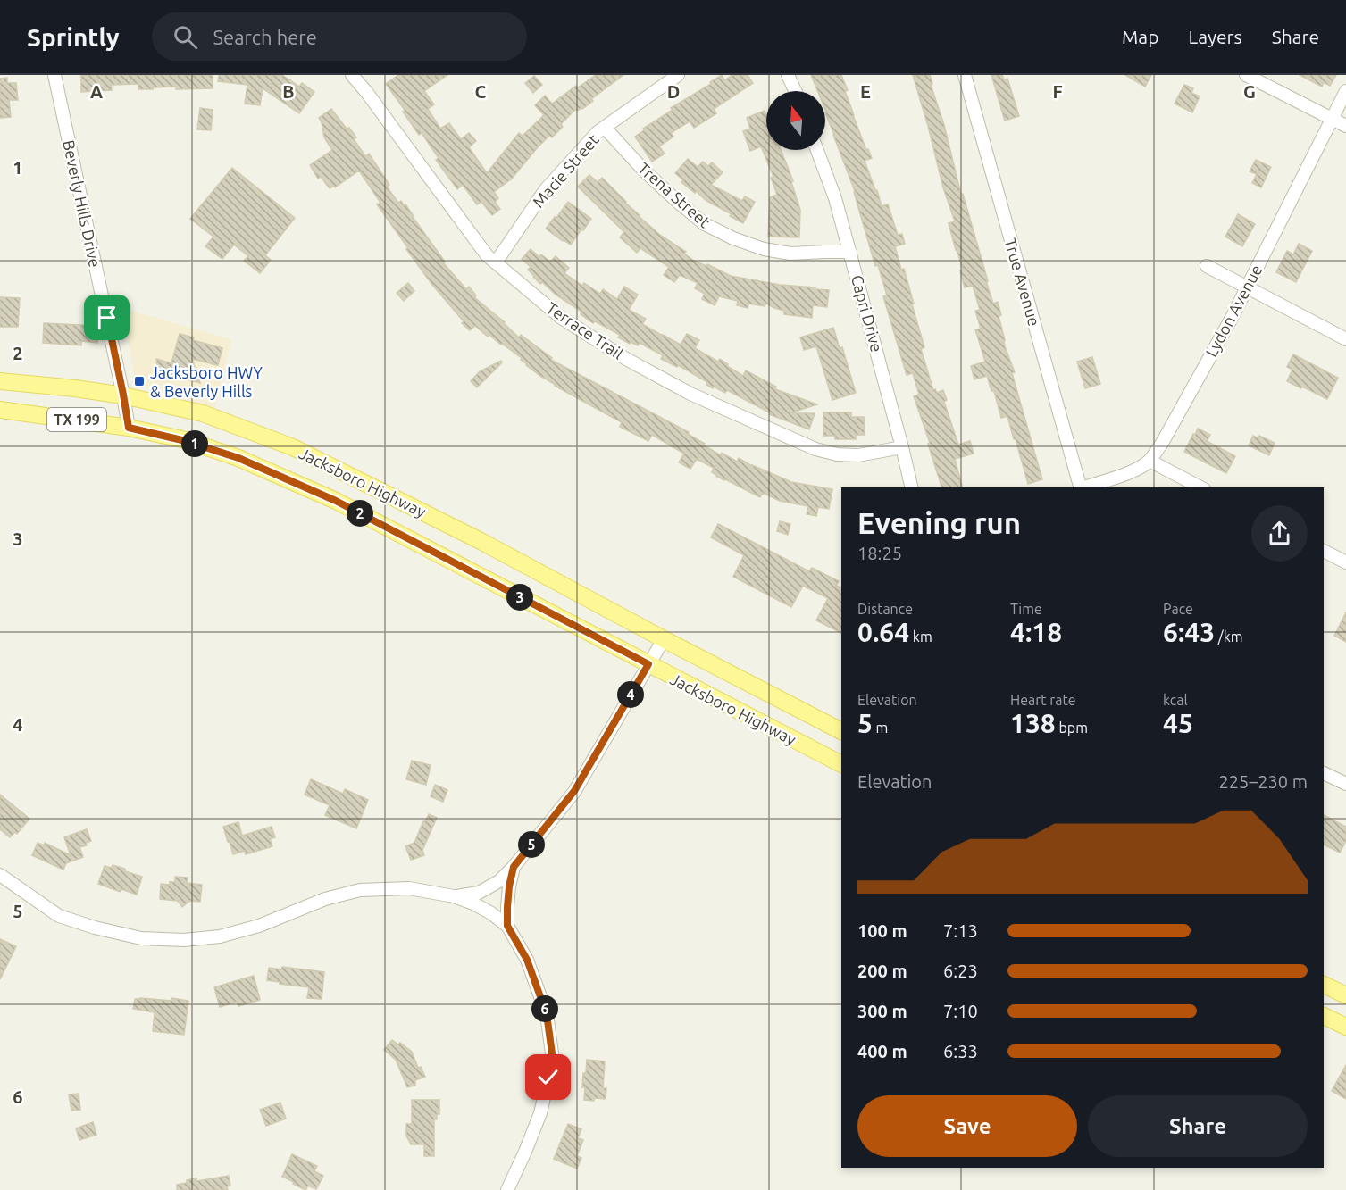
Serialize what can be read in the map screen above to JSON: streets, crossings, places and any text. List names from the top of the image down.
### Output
{
  "streets": {
    "main road": ["TX 199", "Jacksboro Highway"],
    "street": [
      "Macie Street",
      "Trena Street",
      "Beverly Hills Drive",
      "True Avenue",
      "Lydon Avenue",
      "Capri Drive",
      "Terrace Trail"
    ]
  },
  "crossings": [
    ["Macie Street", "Trena Street"],
    ["Macie Street", "Terrace Trail"],
    ["Trena Street", "Capri Drive"],
    ["Beverly Hills Drive", "Jacksboro Highway"],
    ["Capri Drive", "Terrace Trail"]
  ],
  "places": {
    "transit": ["Jacksboro HWY & Beverly Hills"]
  },
  "north": "top",
  "page": {
    "header": "Sprintly",
    "search": "Search here",
    "nav": ["Map", "Layers", "Share"],
    "pins": [
      "1",
      "2",
      "3",
      "4",
      "5",
      "6"
    ],
    "heading": ["Evening run", "18:25"],
    "stats": [
      ["Distance", "0.64 km"],
      ["Time", "4:18"],
      ["Pace", "6:43 /km"],
      ["Elevation", "5 m"],
      ["Heart rate", "138 bpm"],
      ["kcal", "45"]
    ],
    "chart": ["Elevation", "225–230 m"],
    "list": [
      {
        "name": "100 m",
        "note": "7:13"
      },
      {
        "name": "200 m",
        "note": "6:23"
      },
      {
        "name": "300 m",
        "note": "7:10"
      },
      {
        "name": "400 m",
        "note": "6:33"
      }
    ],
    "buttons": ["Save", "Share"]
  },
  "grid": {
    "columns": [
      "A",
      "B",
      "C",
      "D",
      "E",
      "F",
      "G"
    ],
    "rows": [
      "1",
      "2",
      "3",
      "4",
      "5",
      "6"
    ]
  }
}
